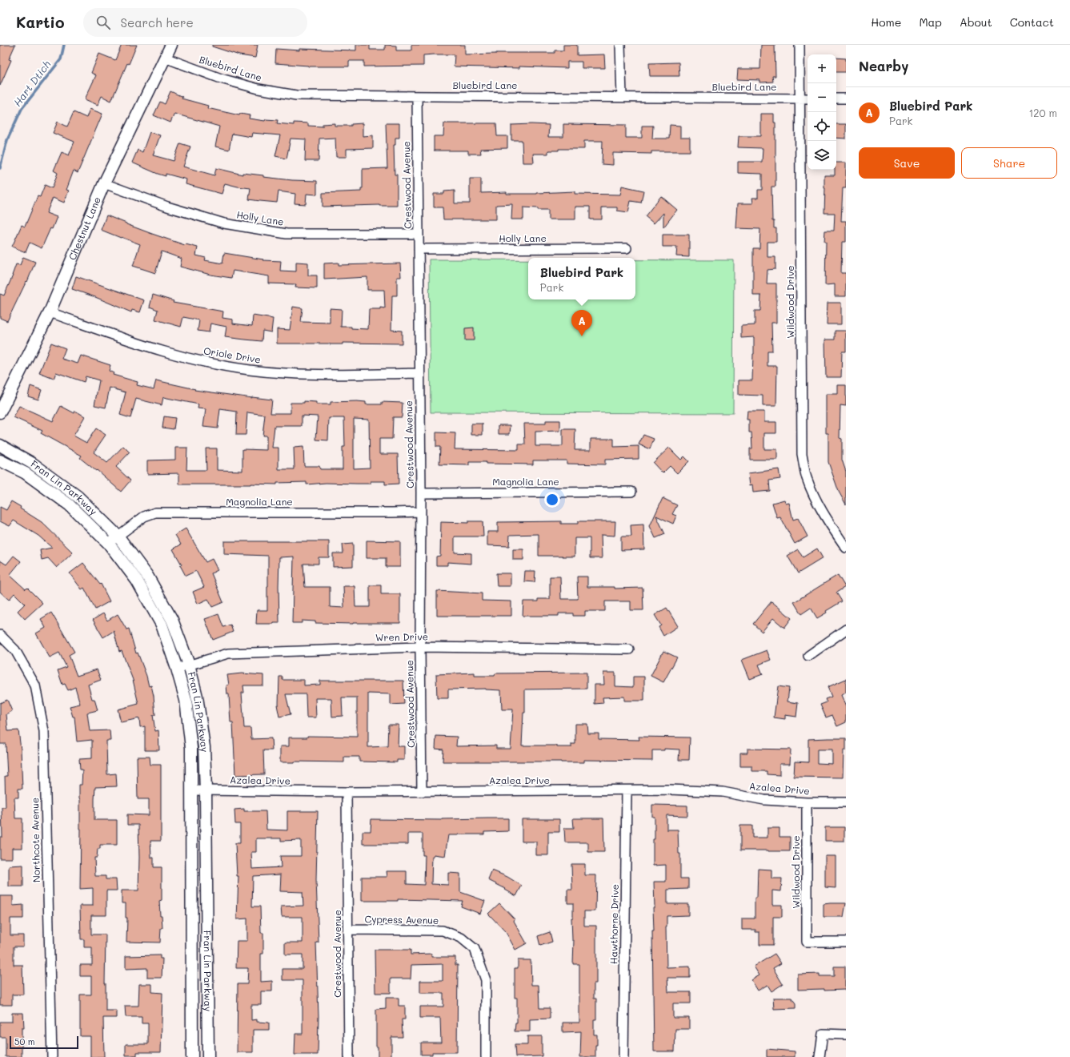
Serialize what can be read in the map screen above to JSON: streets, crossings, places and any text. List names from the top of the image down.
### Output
{
  "streets": {
    "street": [
      "Bluebird Lane",
      "Crestwood Avenue",
      "Holly Lane",
      "Chestnut Lane",
      "Wildwood Drive",
      "Oriole Drive",
      "Magnolia Lane",
      "Fran Lin Parkway",
      "Wren Drive",
      "Azalea Drive",
      "Northcote Avenue",
      "Cypress Avenue",
      "Hawthorne Drive"
    ]
  },
  "crossings": [
    ["Bluebird Lane", "Crestwood Avenue"],
    ["Bluebird Lane", "Chestnut Lane"],
    ["Bluebird Lane", "Wildwood Drive"],
    ["Crestwood Avenue", "Holly Lane"],
    ["Crestwood Avenue", "Oriole Drive"],
    ["Crestwood Avenue", "Magnolia Lane"],
    ["Crestwood Avenue", "Wren Drive"],
    ["Crestwood Avenue", "Azalea Drive"],
    ["Crestwood Avenue", "Cypress Avenue"],
    ["Holly Lane", "Chestnut Lane"],
    ["Chestnut Lane", "Oriole Drive"],
    ["Wildwood Drive", "Azalea Drive"],
    ["Magnolia Lane", "Fran Lin Parkway"],
    ["Fran Lin Parkway", "Wren Drive"],
    ["Fran Lin Parkway", "Azalea Drive"],
    ["Azalea Drive", "Hawthorne Drive"]
  ],
  "water": ["Hart Dtich"],
  "scale_bar": "50 m",
  "page": {
    "header": "Kartio",
    "search": "Search here",
    "nav": [
      "Home",
      "Map",
      "About",
      "Contact"
    ],
    "heading": "Nearby",
    "map_buttons": ["+", "−"],
    "list": [
      {
        "mark": "A",
        "name": "Bluebird Park",
        "note": "Park",
        "value": "120 m"
      }
    ],
    "buttons": ["Save", "Share"],
    "popup": ["Bluebird Park", "Park"],
    "pins": "A",
    "scale": "50 m"
  }
}
